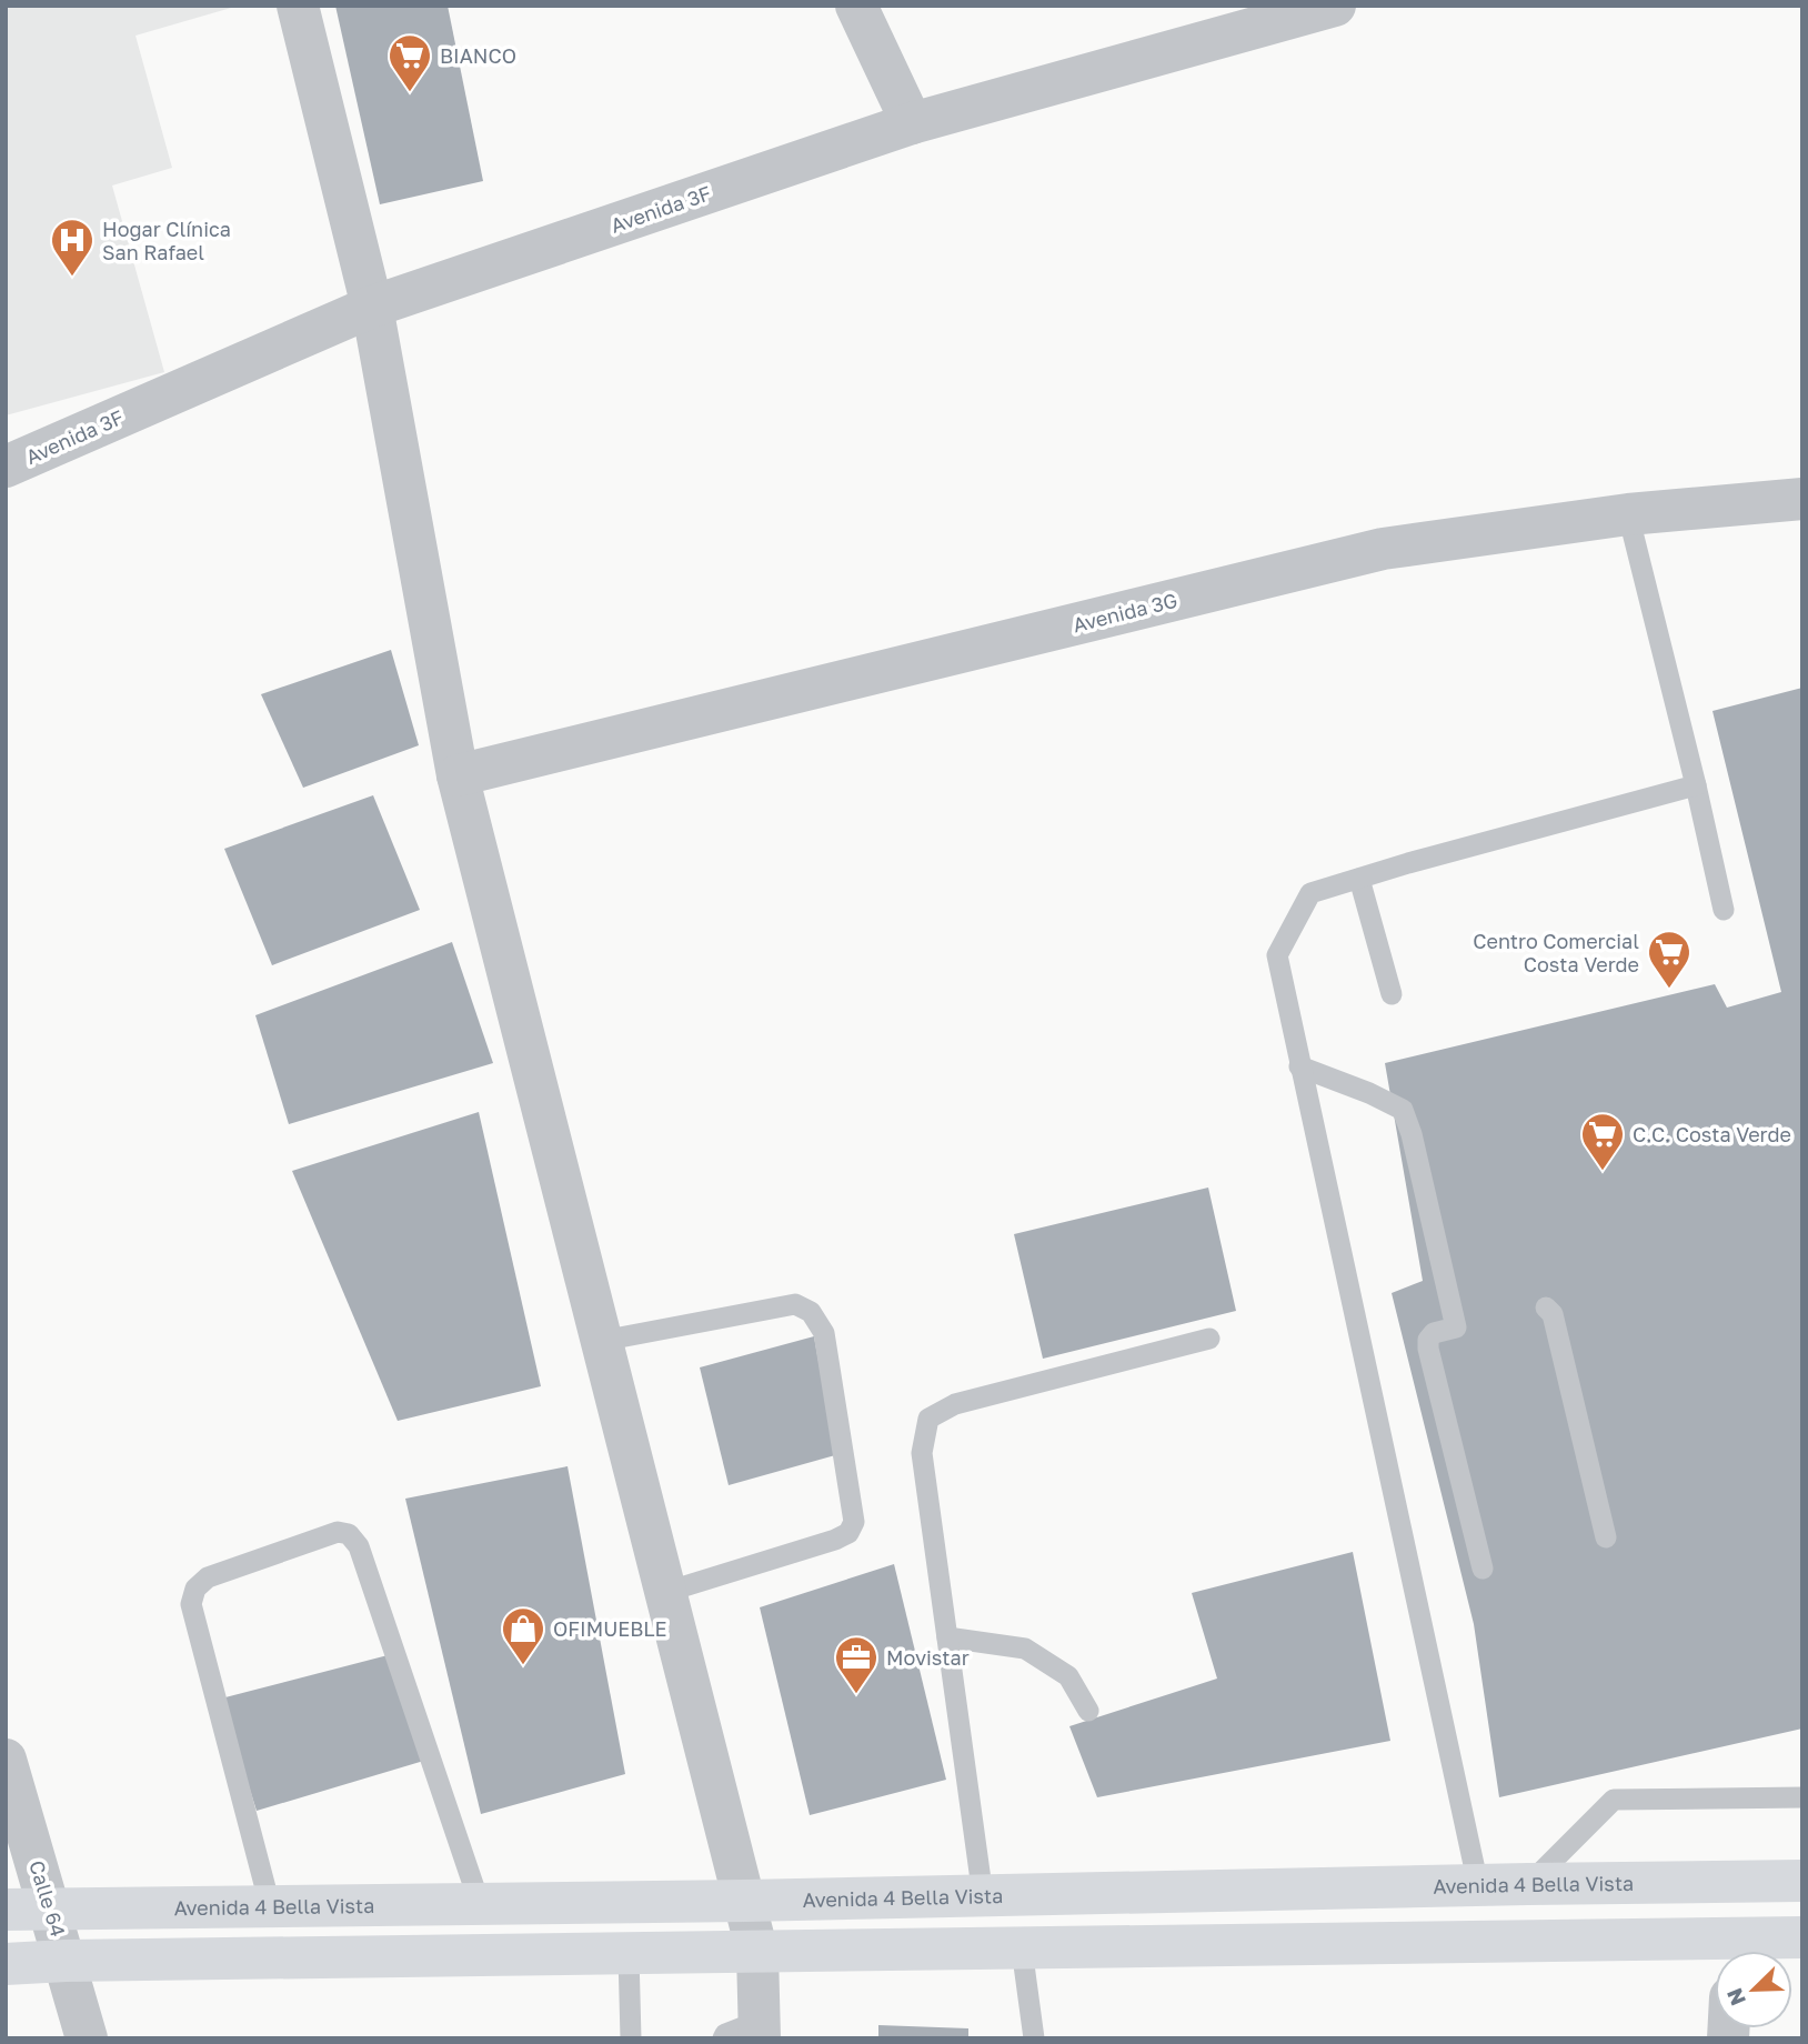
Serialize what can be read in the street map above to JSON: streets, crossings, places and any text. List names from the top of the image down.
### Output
{
  "streets": {
    "street": [
      "Avenida 3F",
      "Avenida 3G",
      "Avenida 4 Bella Vista",
      "Calle 64"
    ]
  },
  "crossings": [
    ["Avenida 4 Bella Vista", "Calle 64"]
  ],
  "places": {
    "supermarket": ["BIANCO", "Centro Comercial Costa Verde", "C.C. Costa Verde"],
    "hospital": ["Hogar Clínica San Rafael"],
    "shop": ["OFIMUEBLE"],
    "office": ["Movistar"]
  },
  "north": "bottom left"
}
